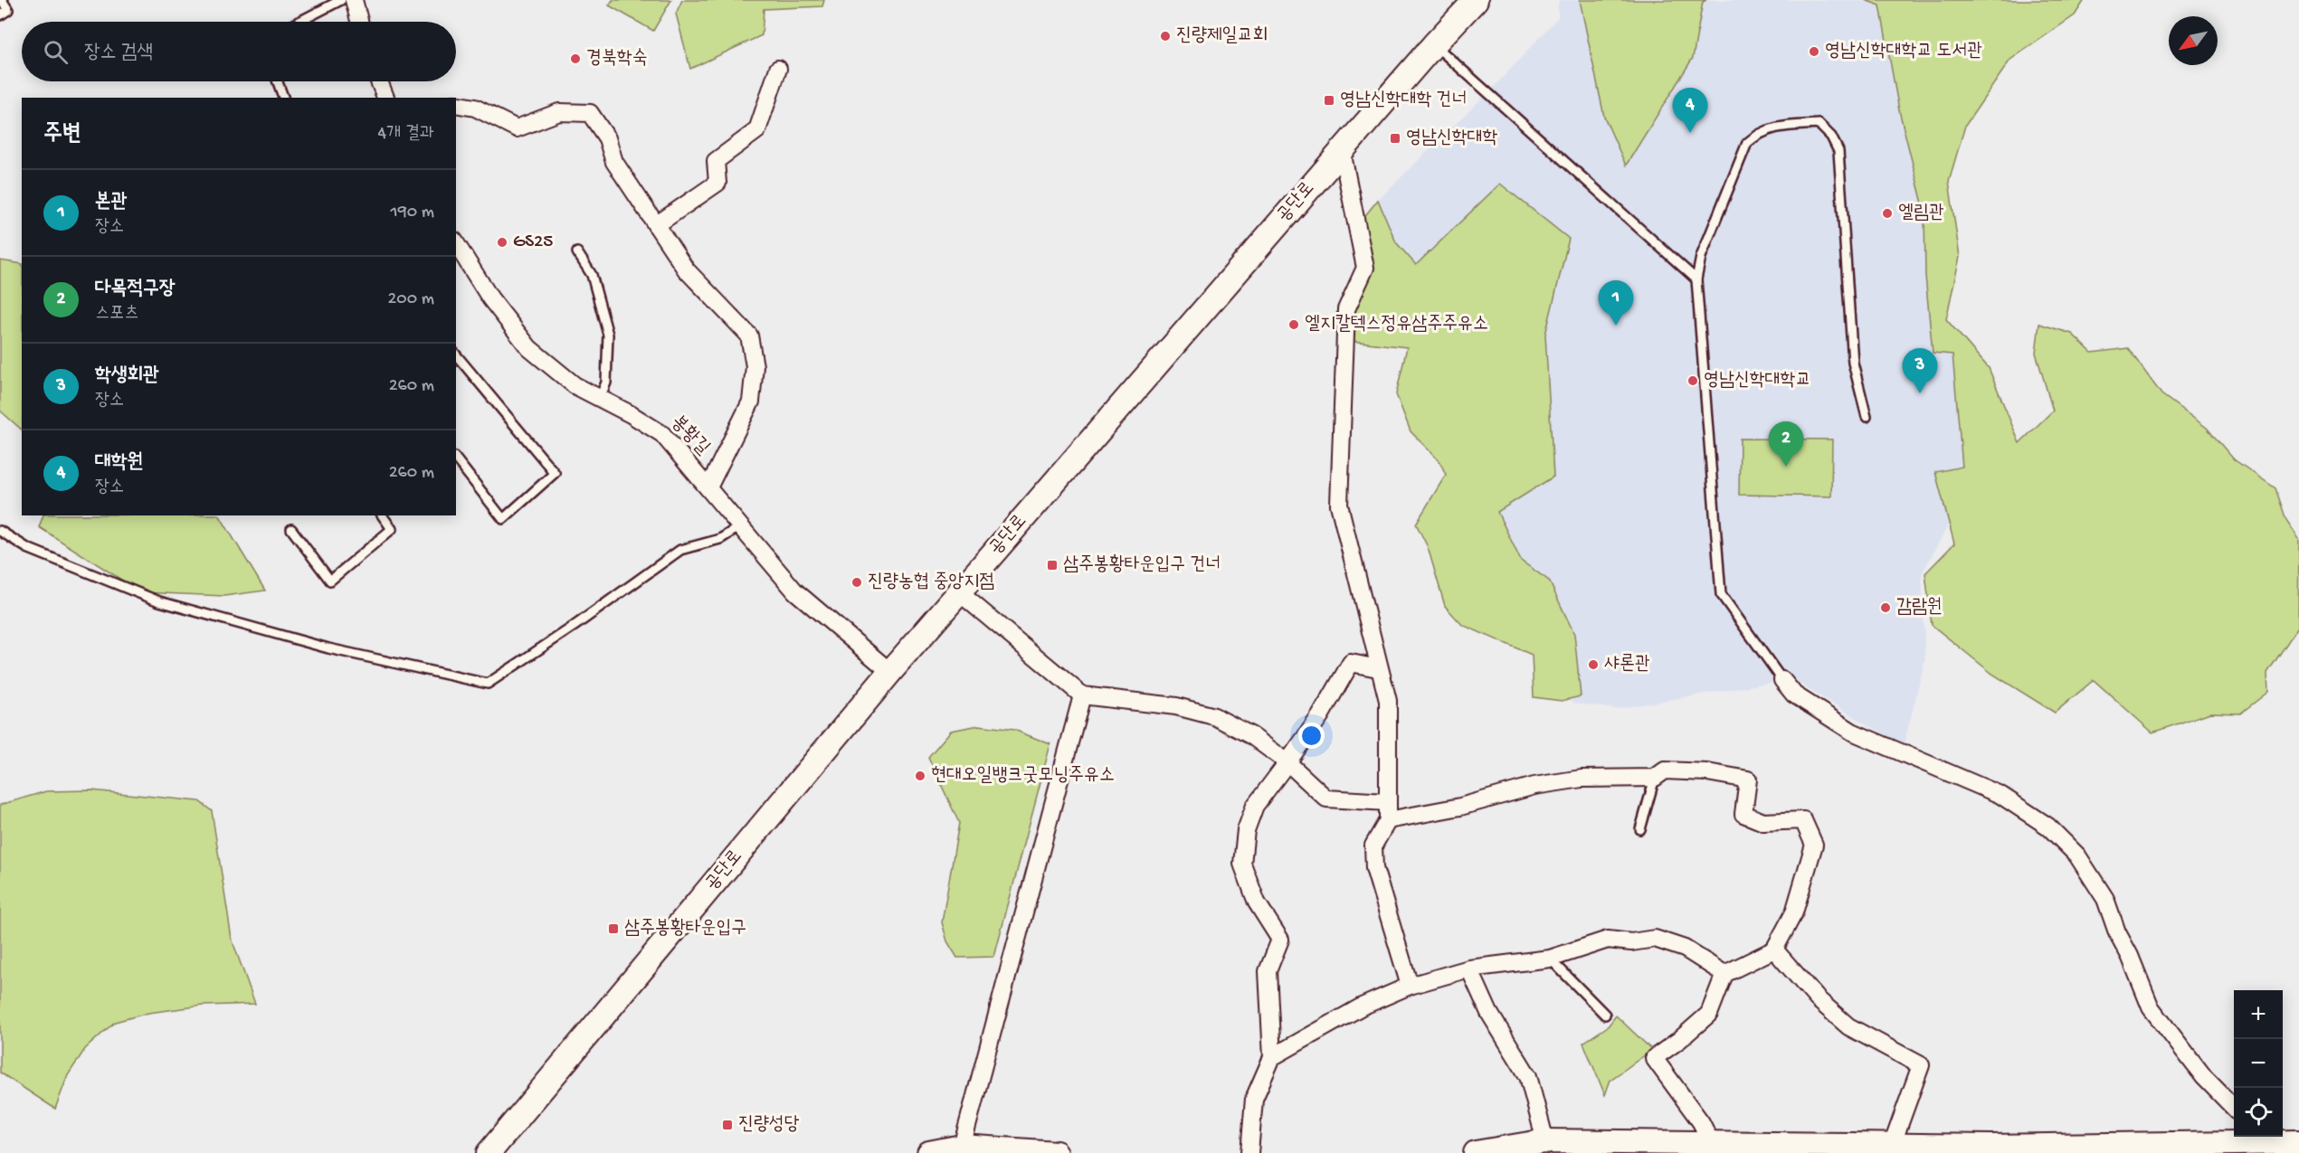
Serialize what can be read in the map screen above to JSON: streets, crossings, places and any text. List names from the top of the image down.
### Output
{
  "streets": {
    "street": ["공단로", "봉황길"]
  },
  "crossings": [
    ["공단로", "봉황길"]
  ],
  "places": {
    "other": [
      "진량제일교회",
      "영남신학대학교 도서관",
      "경북학숙",
      "엘림관",
      "GS25",
      "엘지칼텍스정유삼주주유소",
      "영남신학대학교",
      "진량농협 중앙지점",
      "감람원",
      "샤론관",
      "현대오일뱅크굿모닝주유소"
    ],
    "transit": [
      "영남신학대학 건너",
      "영남신학대학",
      "삼주봉황타운입구 건너",
      "삼주봉황타운입구",
      "진량성당"
    ]
  },
  "north": "bottom left",
  "page": {
    "search": "장소 검색",
    "pins": [
      "4",
      "1",
      "3",
      "2"
    ],
    "heading": ["주변", "4개 결과"],
    "list": [
      {
        "mark": "1",
        "name": "본관",
        "note": "장소",
        "value": "190 m"
      },
      {
        "mark": "2",
        "name": "다목적구장",
        "note": "스포츠",
        "value": "200 m"
      },
      {
        "mark": "3",
        "name": "학생회관",
        "note": "장소",
        "value": "260 m"
      },
      {
        "mark": "4",
        "name": "대학원",
        "note": "장소",
        "value": "260 m"
      }
    ],
    "map_buttons": ["+", "−"]
  }
}
